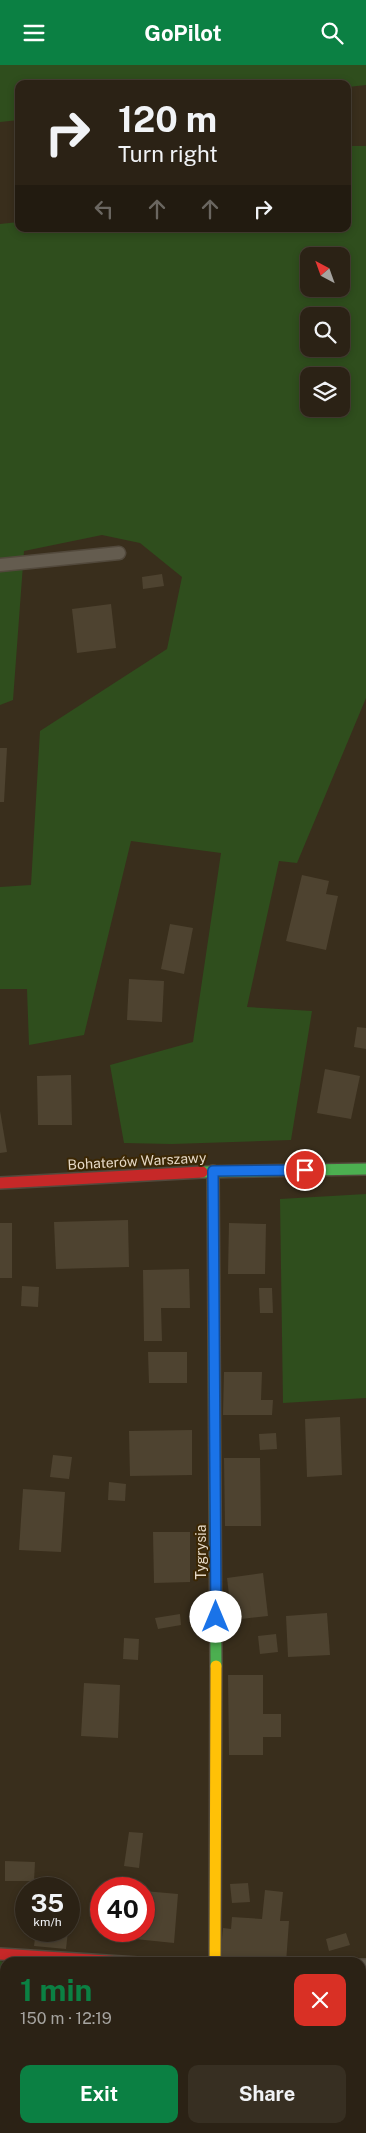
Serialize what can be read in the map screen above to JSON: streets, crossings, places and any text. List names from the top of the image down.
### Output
{
  "streets": {
    "street": ["Bohaterów Warszawy", "Tygrysia"]
  },
  "crossings": [
    ["Bohaterów Warszawy", "Tygrysia"]
  ],
  "north": "top left",
  "page": {
    "header": "GoPilot",
    "turn": ["120 m", "Turn right"],
    "speed": "35 km/h",
    "limit": "40",
    "heading": ["1 min", "150 m · 12:19"],
    "buttons": ["Exit", "Share"]
  }
}
